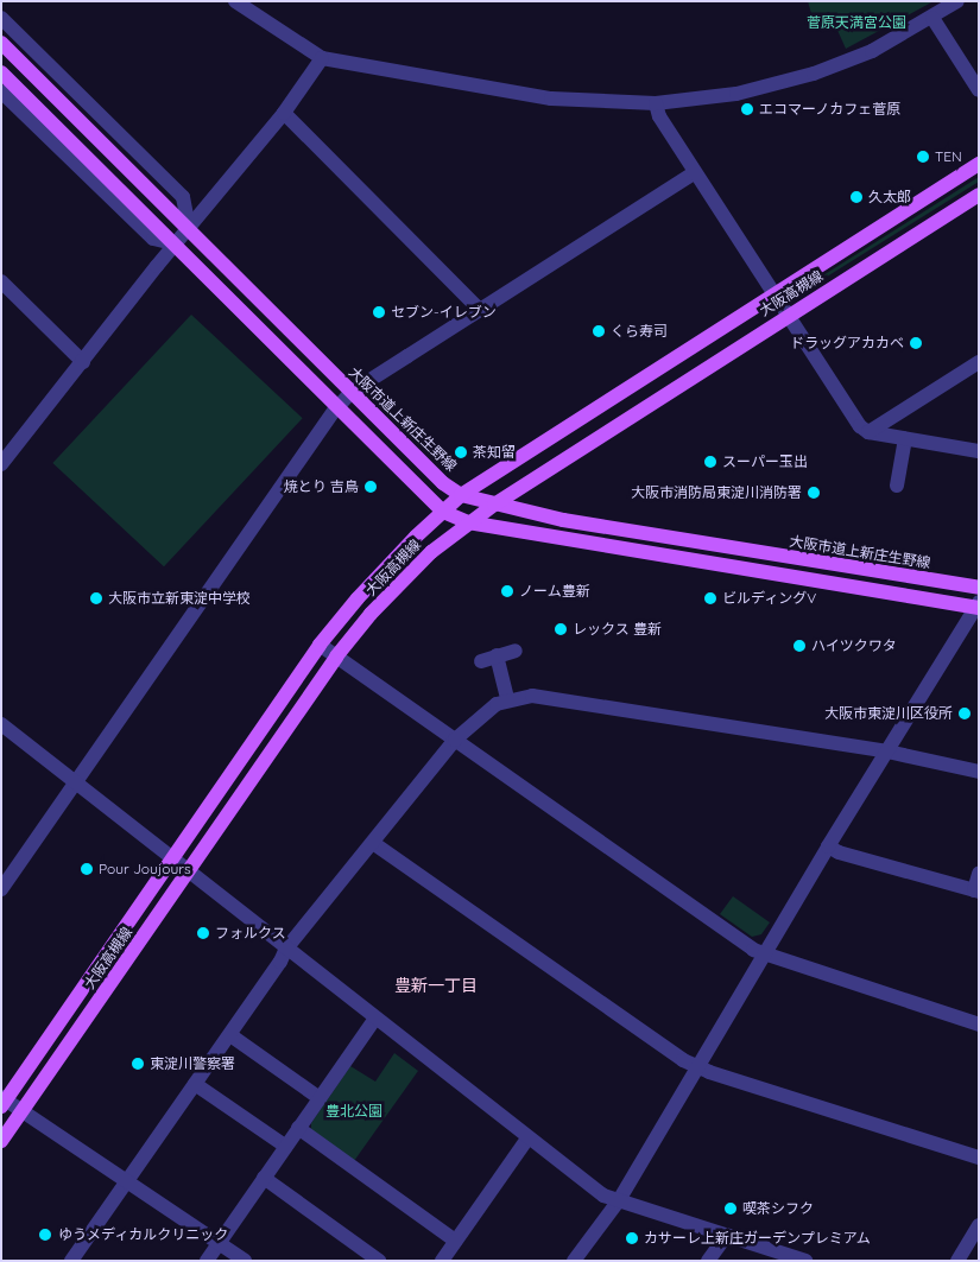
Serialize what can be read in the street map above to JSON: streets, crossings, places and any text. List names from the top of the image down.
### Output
{
  "streets": {
    "main road": ["大阪高槻線", "大阪市道上新庄生野線"]
  },
  "crossings": [
    ["大阪高槻線", "大阪市道上新庄生野線"]
  ],
  "districts": ["豊新一丁目"],
  "parks": ["菅原天満宮公園", "豊北公園"],
  "places": [
    "エコマーノカフェ菅原",
    "TEN",
    "久太郎",
    "セブン-イレブン",
    "くら寿司",
    "ドラッグアカカベ",
    "茶知留",
    "スーパー玉出",
    "焼とり 吉鳥",
    "大阪市消防局東淀川消防署",
    "ノーム豊新",
    "大阪市立新東淀中学校",
    "ビルディングV",
    "レックス 豊新",
    "ハイツクワタ",
    "大阪市東淀川区役所",
    "Pour Joujours",
    "フォルクス",
    "東淀川警察署",
    "喫茶シフク",
    "ゆうメディカルクリニック",
    "カサーレ上新庄ガーデンプレミアム"
  ]
}
